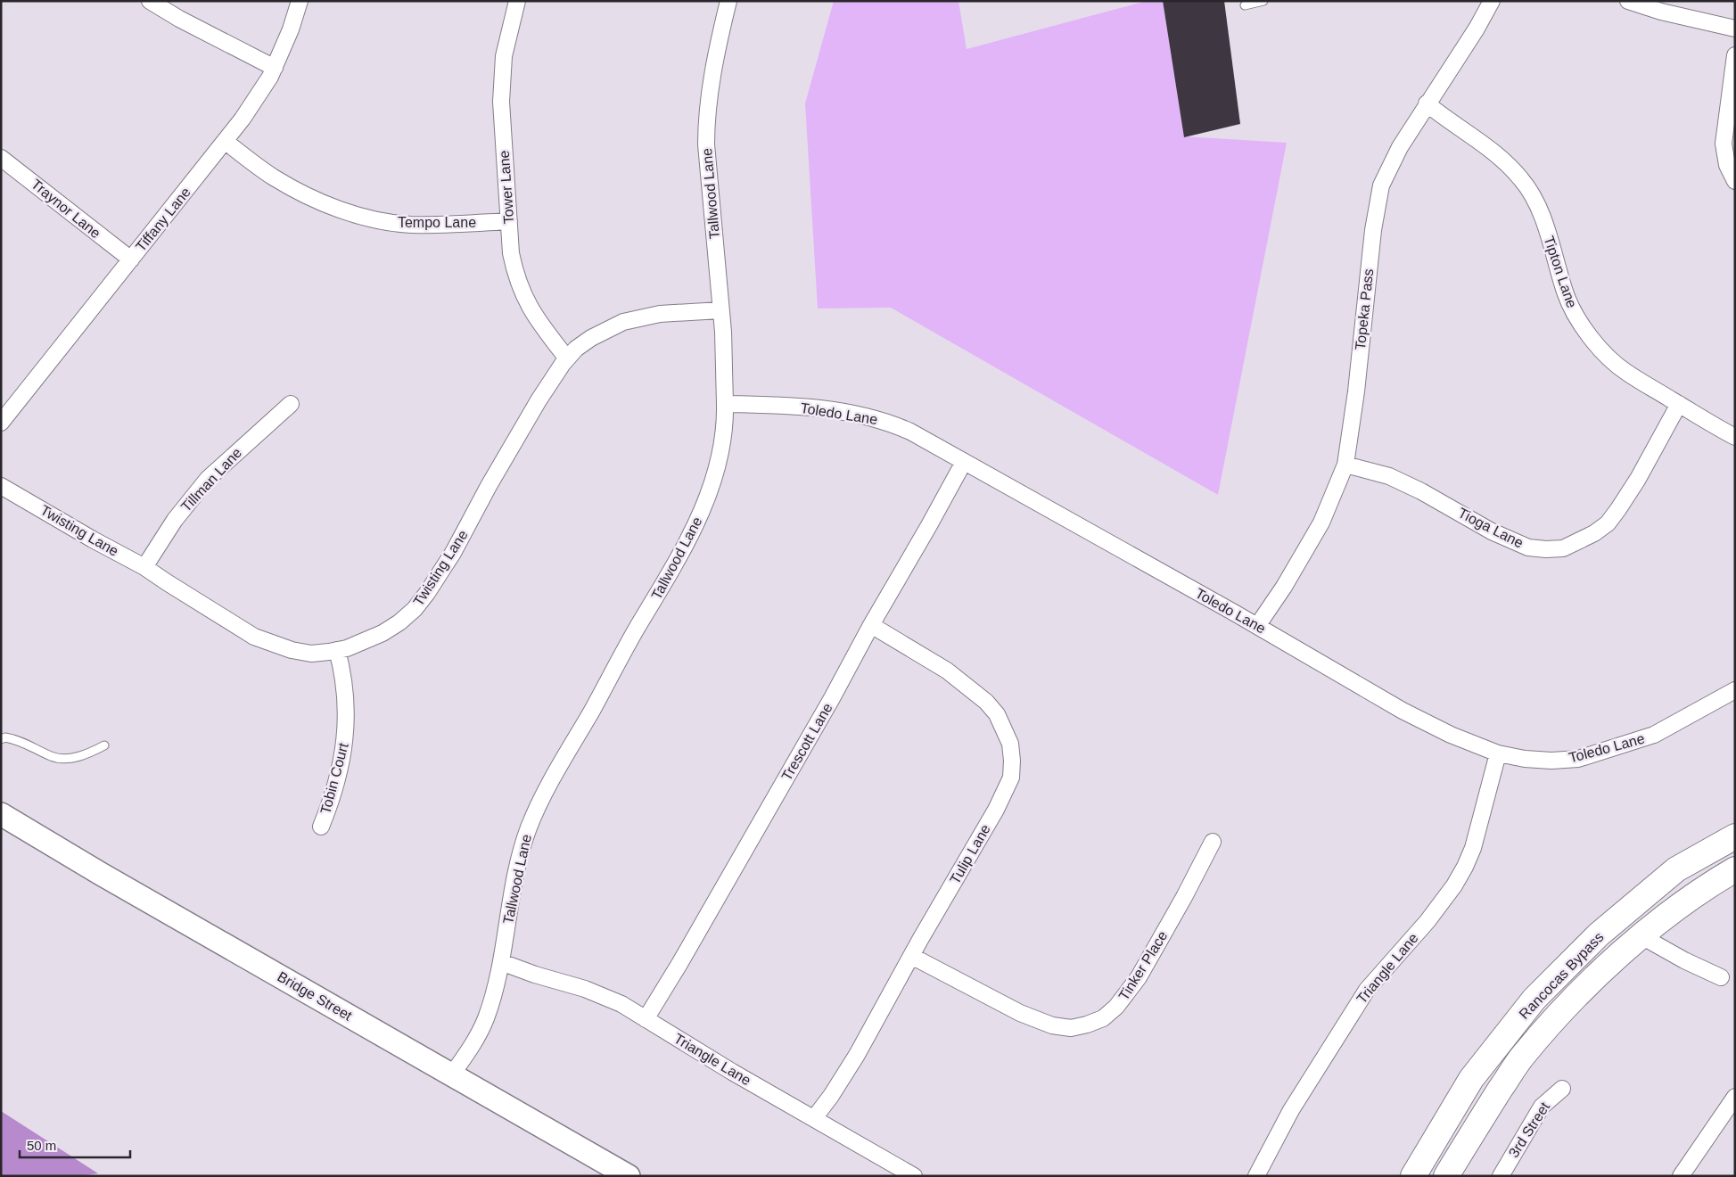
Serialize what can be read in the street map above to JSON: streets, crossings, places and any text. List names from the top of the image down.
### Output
{
  "streets": {
    "main road": ["Rancocas Bypass", "Bridge Street"],
    "street": [
      "Tower Lane",
      "Tallwood Lane",
      "Traynor Lane",
      "Tiffany Lane",
      "Tempo Lane",
      "Tipton Lane",
      "Topeka Pass",
      "Toledo Lane",
      "Tillman Lane",
      "Tioga Lane",
      "Twisting Lane",
      "Trescott Lane",
      "Tobin Court",
      "Tulip Lane",
      "Tinker Place",
      "Triangle Lane",
      "3rd Street"
    ]
  },
  "crossings": [
    ["Tower Lane", "Tempo Lane"],
    ["Tower Lane", "Twisting Lane"],
    ["Tallwood Lane", "Toledo Lane"],
    ["Tallwood Lane", "Twisting Lane"],
    ["Tallwood Lane", "Triangle Lane"],
    ["Tallwood Lane", "Bridge Street"],
    ["Traynor Lane", "Tiffany Lane"],
    ["Tiffany Lane", "Tempo Lane"],
    ["Tipton Lane", "Topeka Pass"],
    ["Tipton Lane", "Tioga Lane"],
    ["Topeka Pass", "Toledo Lane"],
    ["Topeka Pass", "Tioga Lane"],
    ["Toledo Lane", "Trescott Lane"],
    ["Toledo Lane", "Triangle Lane"],
    ["Tillman Lane", "Twisting Lane"],
    ["Twisting Lane", "Tobin Court"],
    ["Trescott Lane", "Tulip Lane"],
    ["Trescott Lane", "Triangle Lane"],
    ["Tulip Lane", "Tinker Place"],
    ["Tulip Lane", "Triangle Lane"]
  ],
  "scale_bar": "50 m"
}
